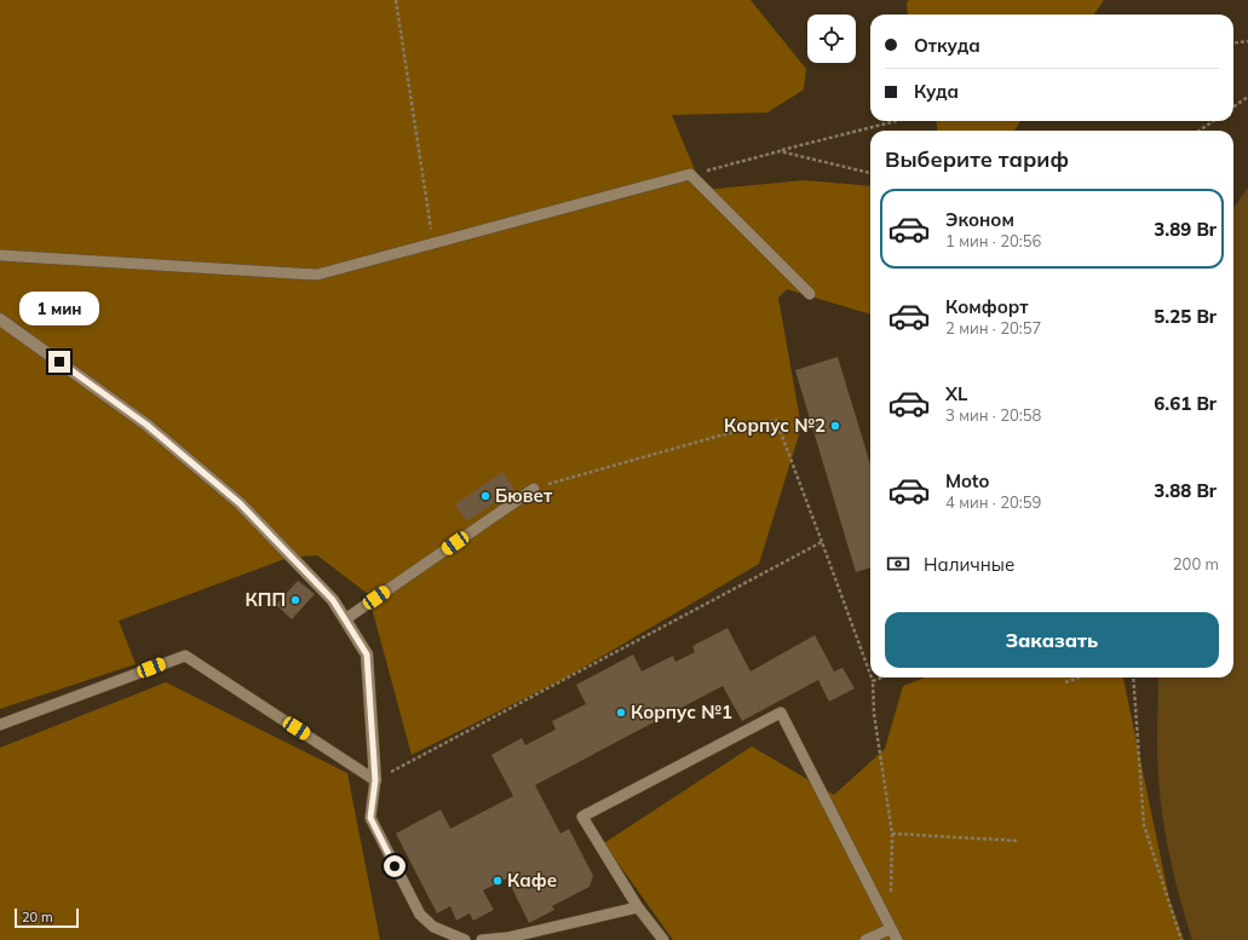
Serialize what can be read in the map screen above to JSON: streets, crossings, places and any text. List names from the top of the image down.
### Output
{
  "places": [
    "Корпус №2",
    "Бювет",
    "КПП",
    "Корпус №1",
    "Кафе"
  ],
  "scale_bar": "20 m",
  "page": {
    "banner": ["Откуда", "Куда"],
    "heading": "Выберите тариф",
    "list": [
      {
        "name": "Эконом",
        "note": "1 мин · 20:56",
        "value": "3.89 Br"
      },
      {
        "name": "Комфорт",
        "note": "2 мин · 20:57",
        "value": "5.25 Br"
      },
      {
        "name": "XL",
        "note": "3 мин · 20:58",
        "value": "6.61 Br"
      },
      {
        "name": "Moto",
        "note": "4 мин · 20:59",
        "value": "3.88 Br"
      }
    ],
    "bubble": "1 мин",
    "pay": ["Наличные", "200 m"],
    "buttons": "Заказать",
    "scale": "20 m"
  }
}
